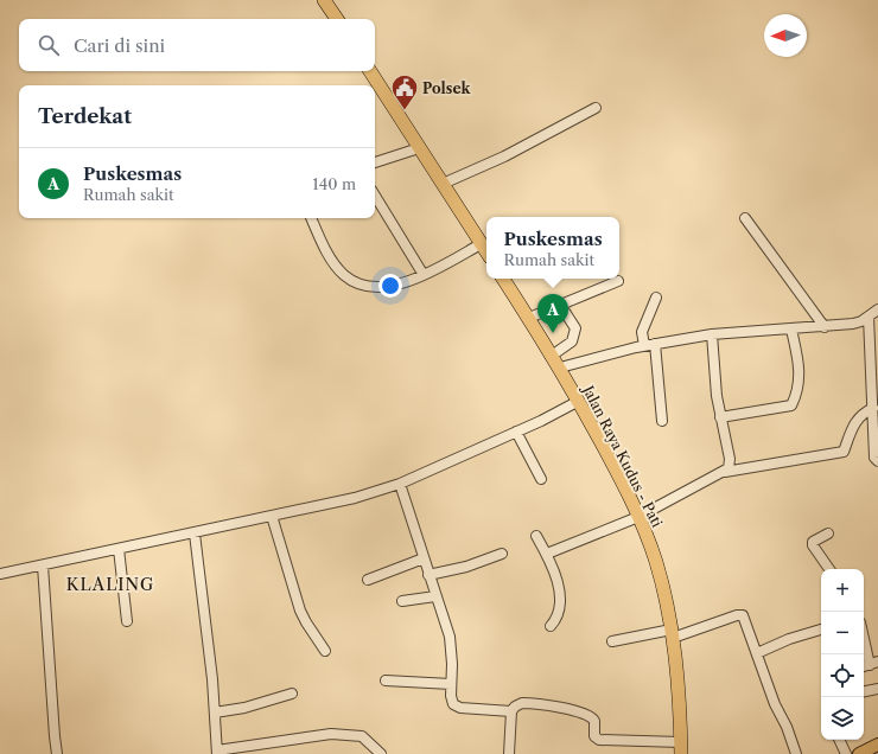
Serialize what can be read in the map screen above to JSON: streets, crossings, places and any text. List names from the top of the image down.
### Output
{
  "streets": {
    "highway": ["Jalan Raya Kudus - Pati"]
  },
  "districts": ["KLALING"],
  "places": {
    "public building": ["Polsek"]
  },
  "north": "left",
  "page": {
    "search": "Cari di sini",
    "heading": "Terdekat",
    "list": [
      {
        "mark": "A",
        "name": "Puskesmas",
        "note": "Rumah sakit",
        "value": "140 m"
      }
    ],
    "popup": ["Puskesmas", "Rumah sakit"],
    "pins": "A",
    "map_buttons": ["+", "−"]
  }
}
